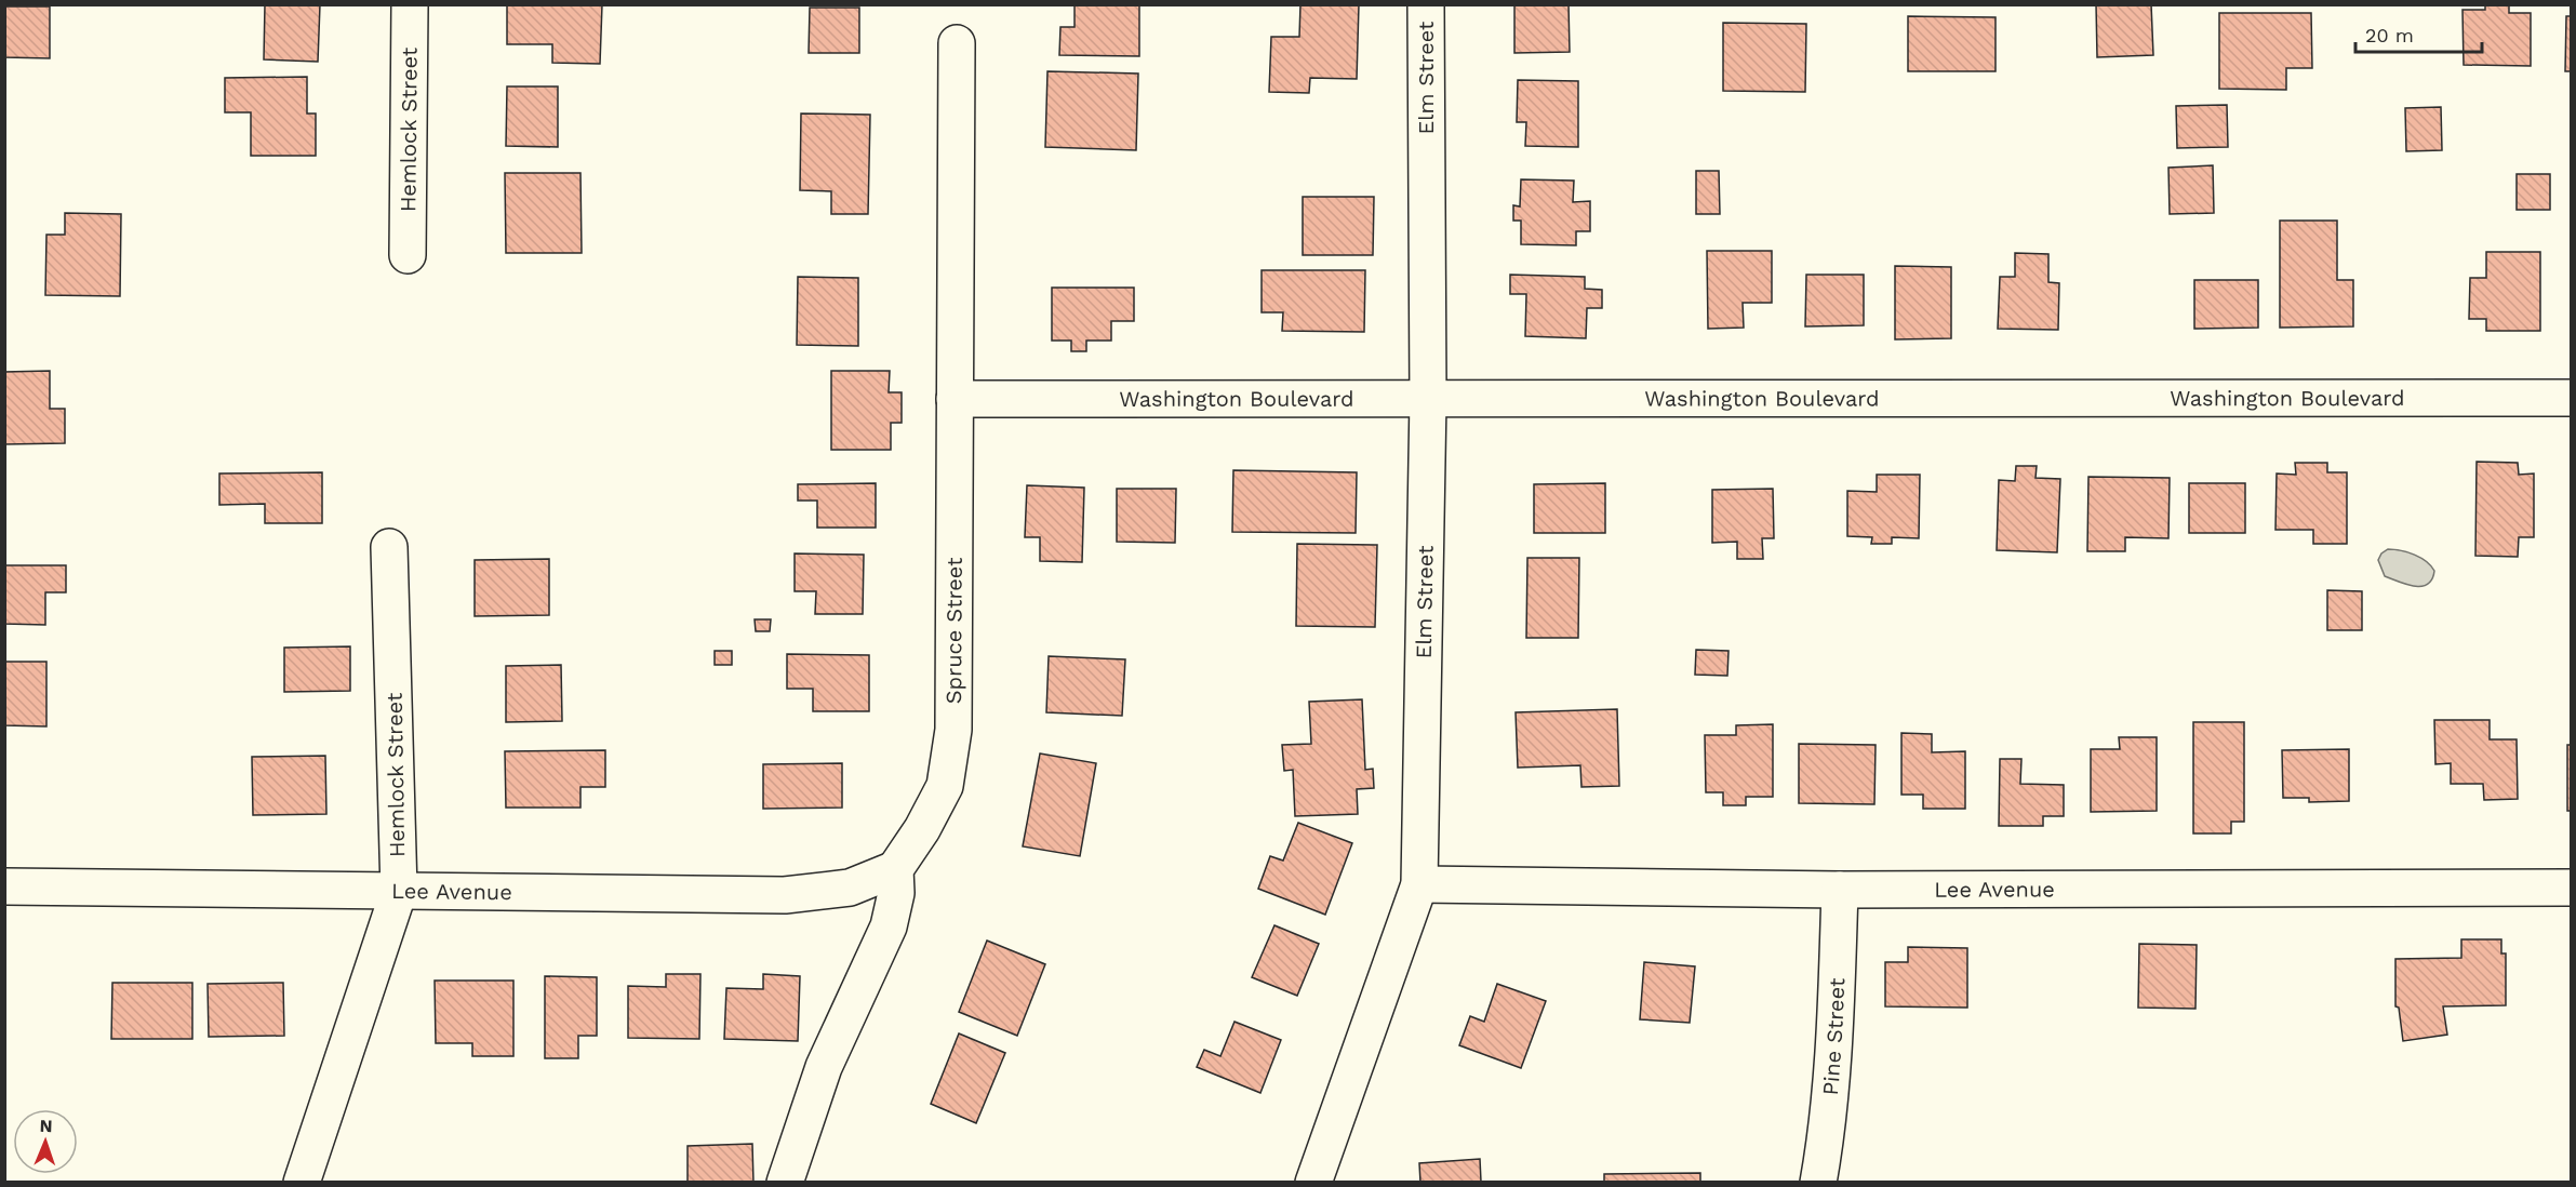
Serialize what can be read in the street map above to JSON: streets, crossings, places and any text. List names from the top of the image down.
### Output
{
  "streets": {
    "street": [
      "Elm Street",
      "Hemlock Street",
      "Washington Boulevard",
      "Spruce Street",
      "Lee Avenue",
      "Pine Street"
    ]
  },
  "crossings": [
    ["Elm Street", "Washington Boulevard"],
    ["Elm Street", "Lee Avenue"],
    ["Hemlock Street", "Lee Avenue"],
    ["Washington Boulevard", "Spruce Street"],
    ["Spruce Street", "Lee Avenue"],
    ["Lee Avenue", "Pine Street"]
  ],
  "scale_bar": "20 m",
  "north": "top"
}
